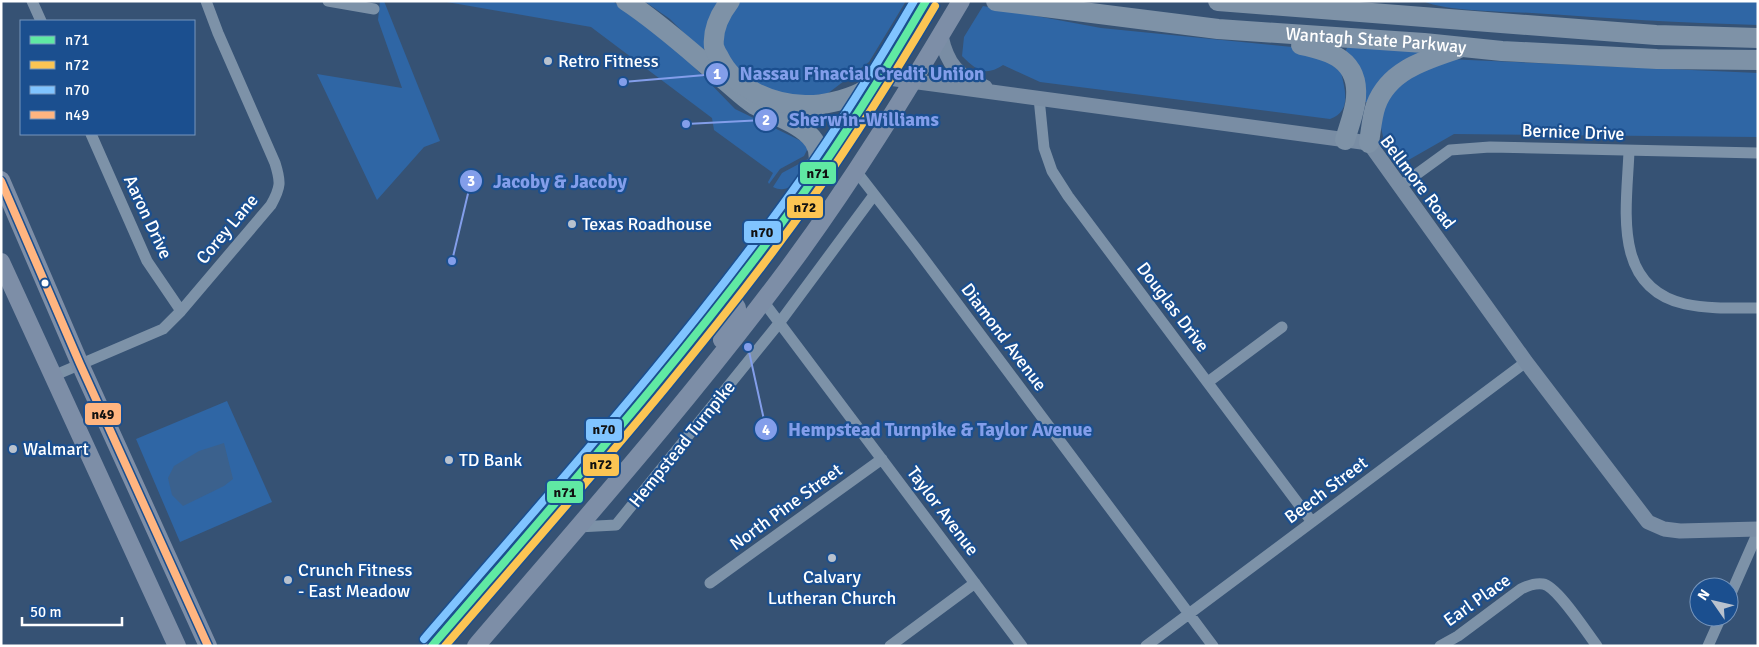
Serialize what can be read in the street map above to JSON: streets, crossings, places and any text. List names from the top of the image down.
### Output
{
  "streets": {
    "highway": ["Wantagh State Parkway"],
    "main road": ["Bellmore Road", "Hempstead Turnpike"],
    "street": [
      "Bernice Drive",
      "Aaron Drive",
      "Corey Lane",
      "Douglas Drive",
      "Diamond Avenue",
      "Beech Street",
      "North Pine Street",
      "Taylor Avenue",
      "Earl Place"
    ]
  },
  "crossings": [
    ["Bernice Drive", "Bellmore Road"],
    ["Bellmore Road", "Douglas Drive"],
    ["Bellmore Road", "Hempstead Turnpike"],
    ["Bellmore Road", "Beech Street"],
    ["Aaron Drive", "Corey Lane"],
    ["Douglas Drive", "Beech Street"],
    ["Diamond Avenue", "Hempstead Turnpike"],
    ["Diamond Avenue", "Beech Street"],
    ["Hempstead Turnpike", "Taylor Avenue"],
    ["North Pine Street", "Taylor Avenue"]
  ],
  "places": [
    "Retro Fitness",
    "Nassau Finacial Credit Uniion",
    "Sherwin-Williams",
    "Texas Roadhouse",
    "Jacoby & Jacoby",
    "Hempstead Turnpike & Taylor Avenue",
    "Walmart",
    "TD Bank",
    "Calvary Lutheran Church",
    "Crunch Fitness - East Meadow"
  ],
  "lines": [
    "transit line n71",
    "transit line n70",
    "transit line n72",
    "transit line n49"
  ],
  "legend": [
    "n71",
    "n72",
    "n70",
    "n49"
  ],
  "scale_bar": "50 m",
  "north": "top left"
}
